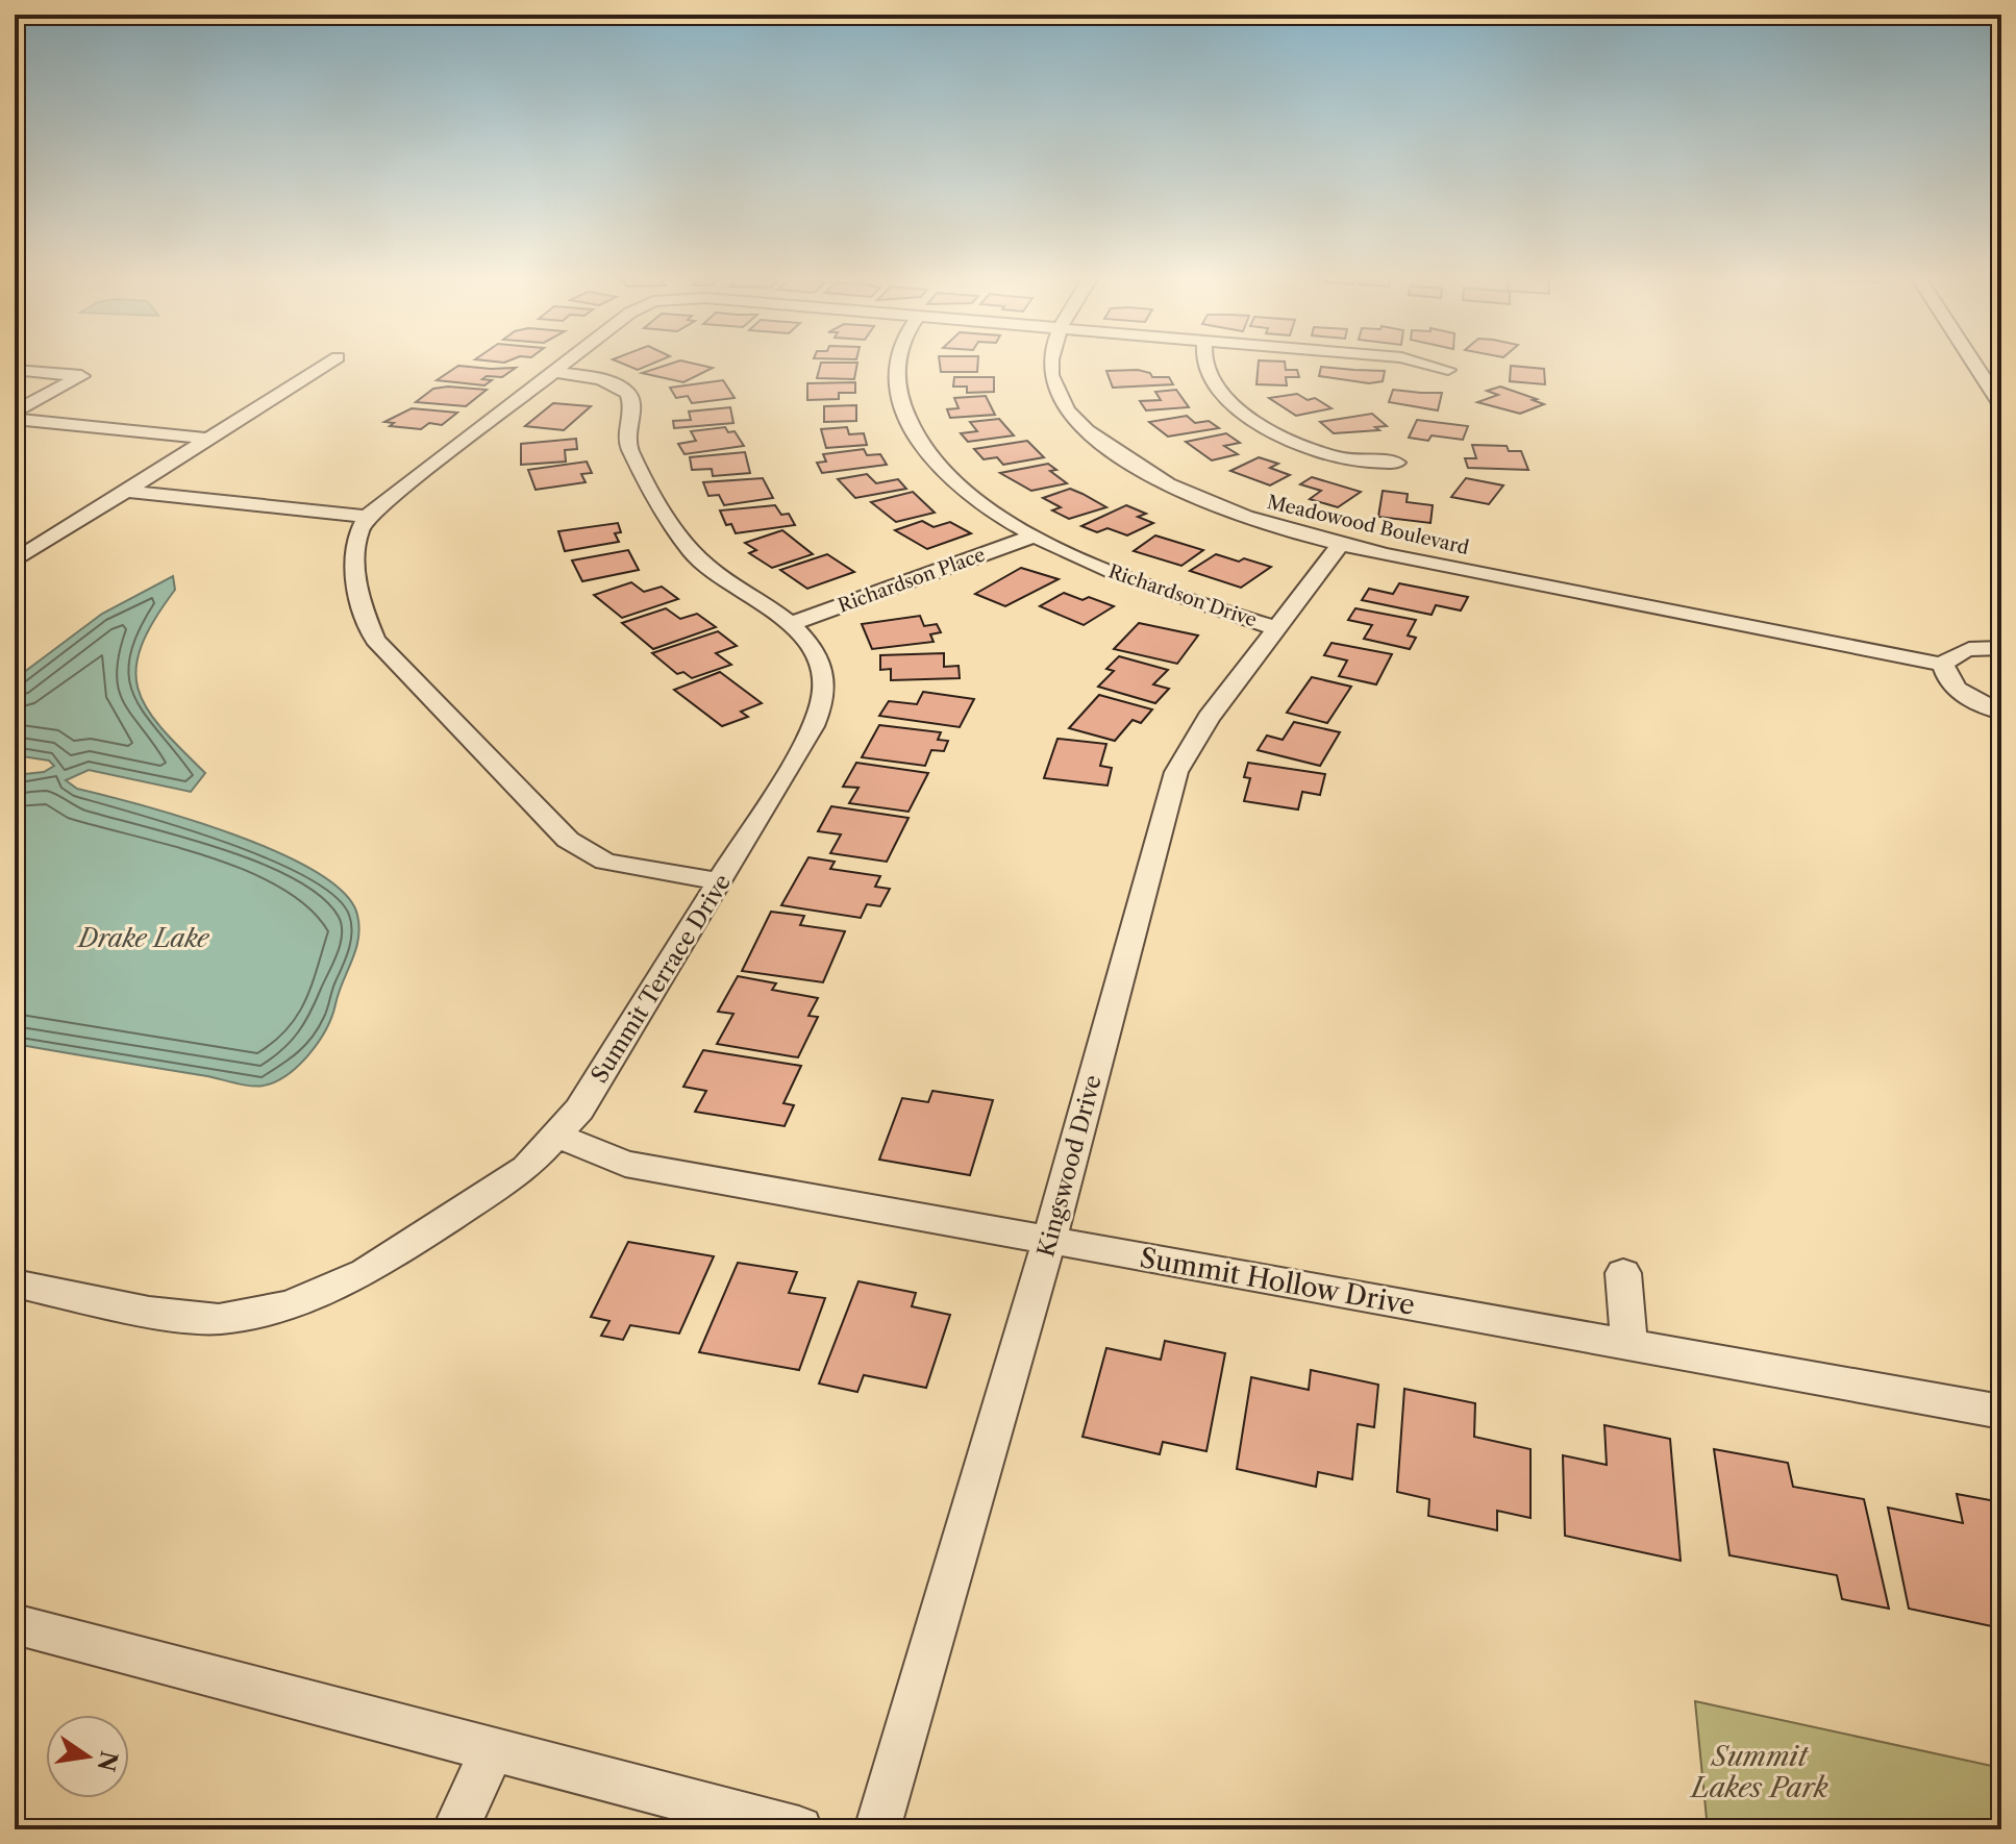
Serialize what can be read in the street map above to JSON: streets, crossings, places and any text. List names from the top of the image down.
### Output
{
  "streets": {
    "street": [
      "Meadowood Boulevard",
      "Richardson Place",
      "Richardson Drive",
      "Summit Terrace Drive",
      "Kingswood Drive",
      "Summit Hollow Drive"
    ]
  },
  "crossings": [
    ["Meadowood Boulevard", "Kingswood Drive"],
    ["Richardson Place", "Richardson Drive"],
    ["Richardson Place", "Summit Terrace Drive"],
    ["Richardson Drive", "Kingswood Drive"],
    ["Summit Terrace Drive", "Summit Hollow Drive"],
    ["Kingswood Drive", "Summit Hollow Drive"]
  ],
  "water": ["Drake Lake"],
  "parks": ["Summit Lakes Park"],
  "north": "right"
}
